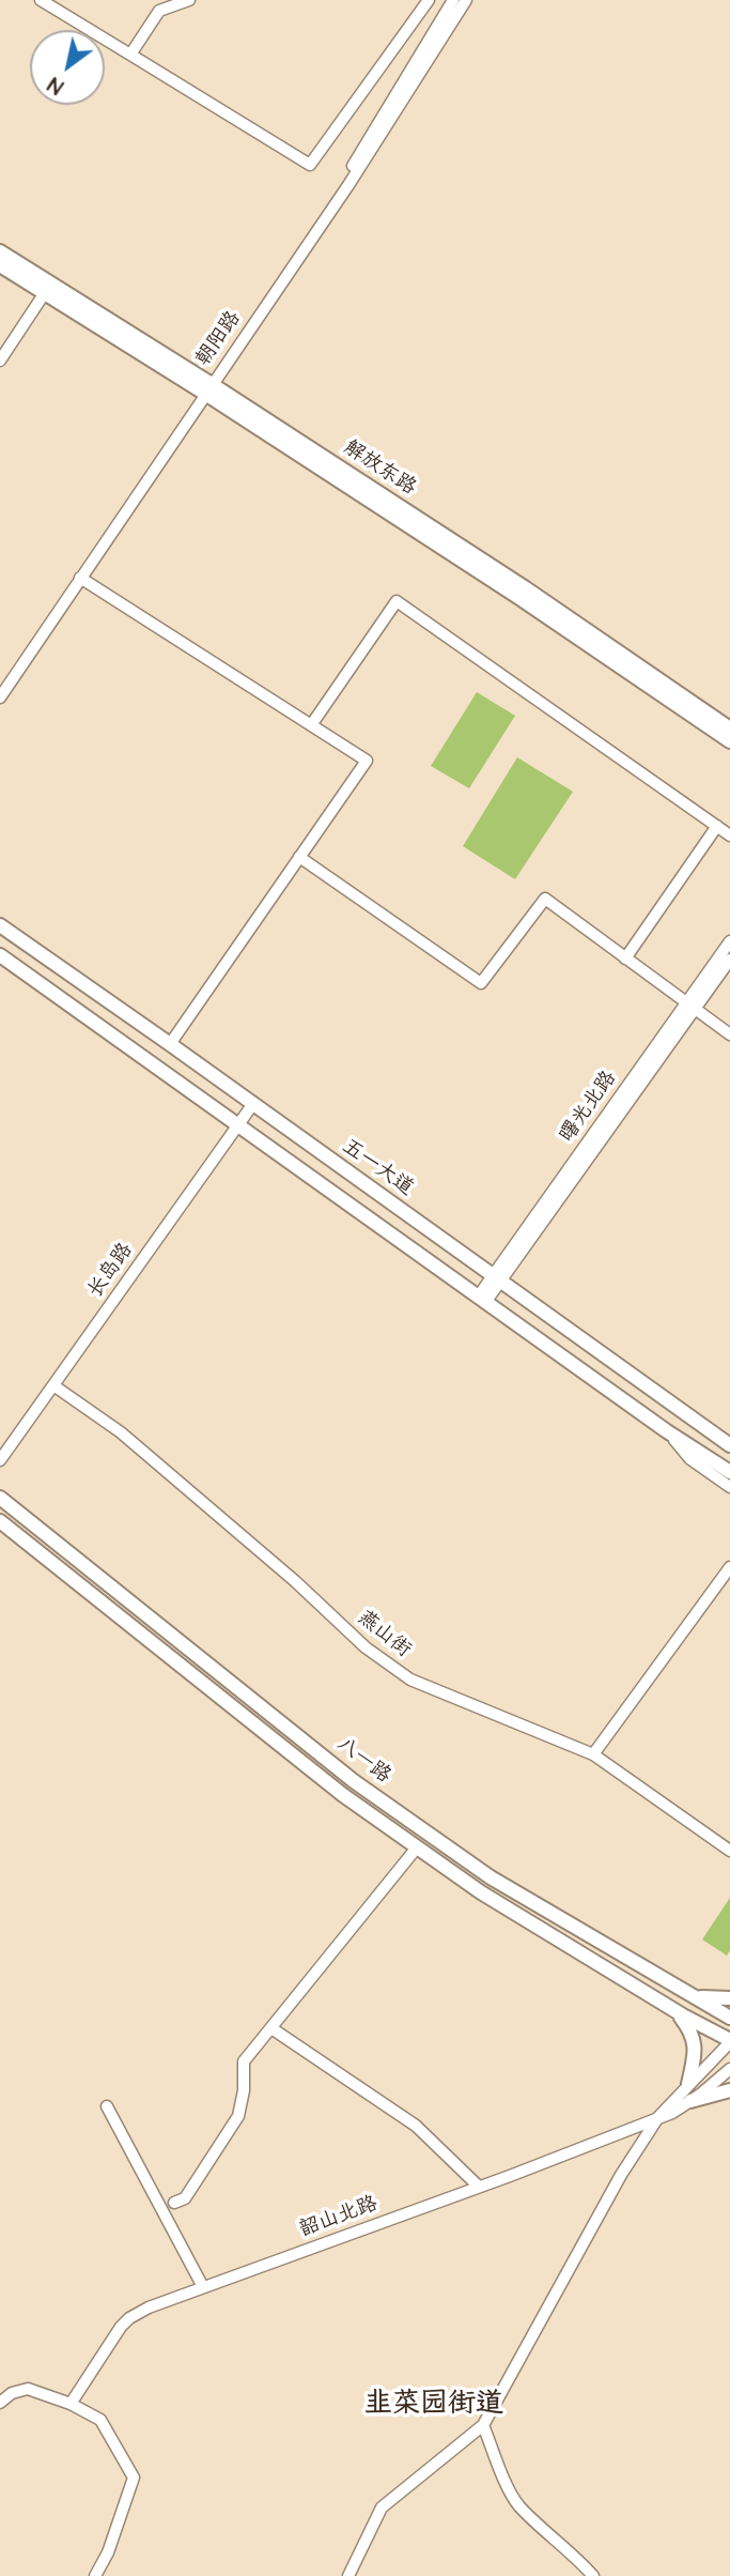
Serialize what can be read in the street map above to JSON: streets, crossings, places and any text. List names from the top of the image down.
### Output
{
  "streets": {
    "main road": ["解放东路", "五一大道", "八一路"],
    "street": [
      "朝阳路",
      "曙光北路",
      "长岛路",
      "燕山街",
      "韶山北路"
    ]
  },
  "crossings": [
    ["朝阳路", "解放东路"],
    ["曙光北路", "五一大道"],
    ["五一大道", "长岛路"],
    ["长岛路", "燕山街"],
    ["八一路", "韶山北路"]
  ],
  "districts": ["韭菜园街道"],
  "north": "bottom left"
}
